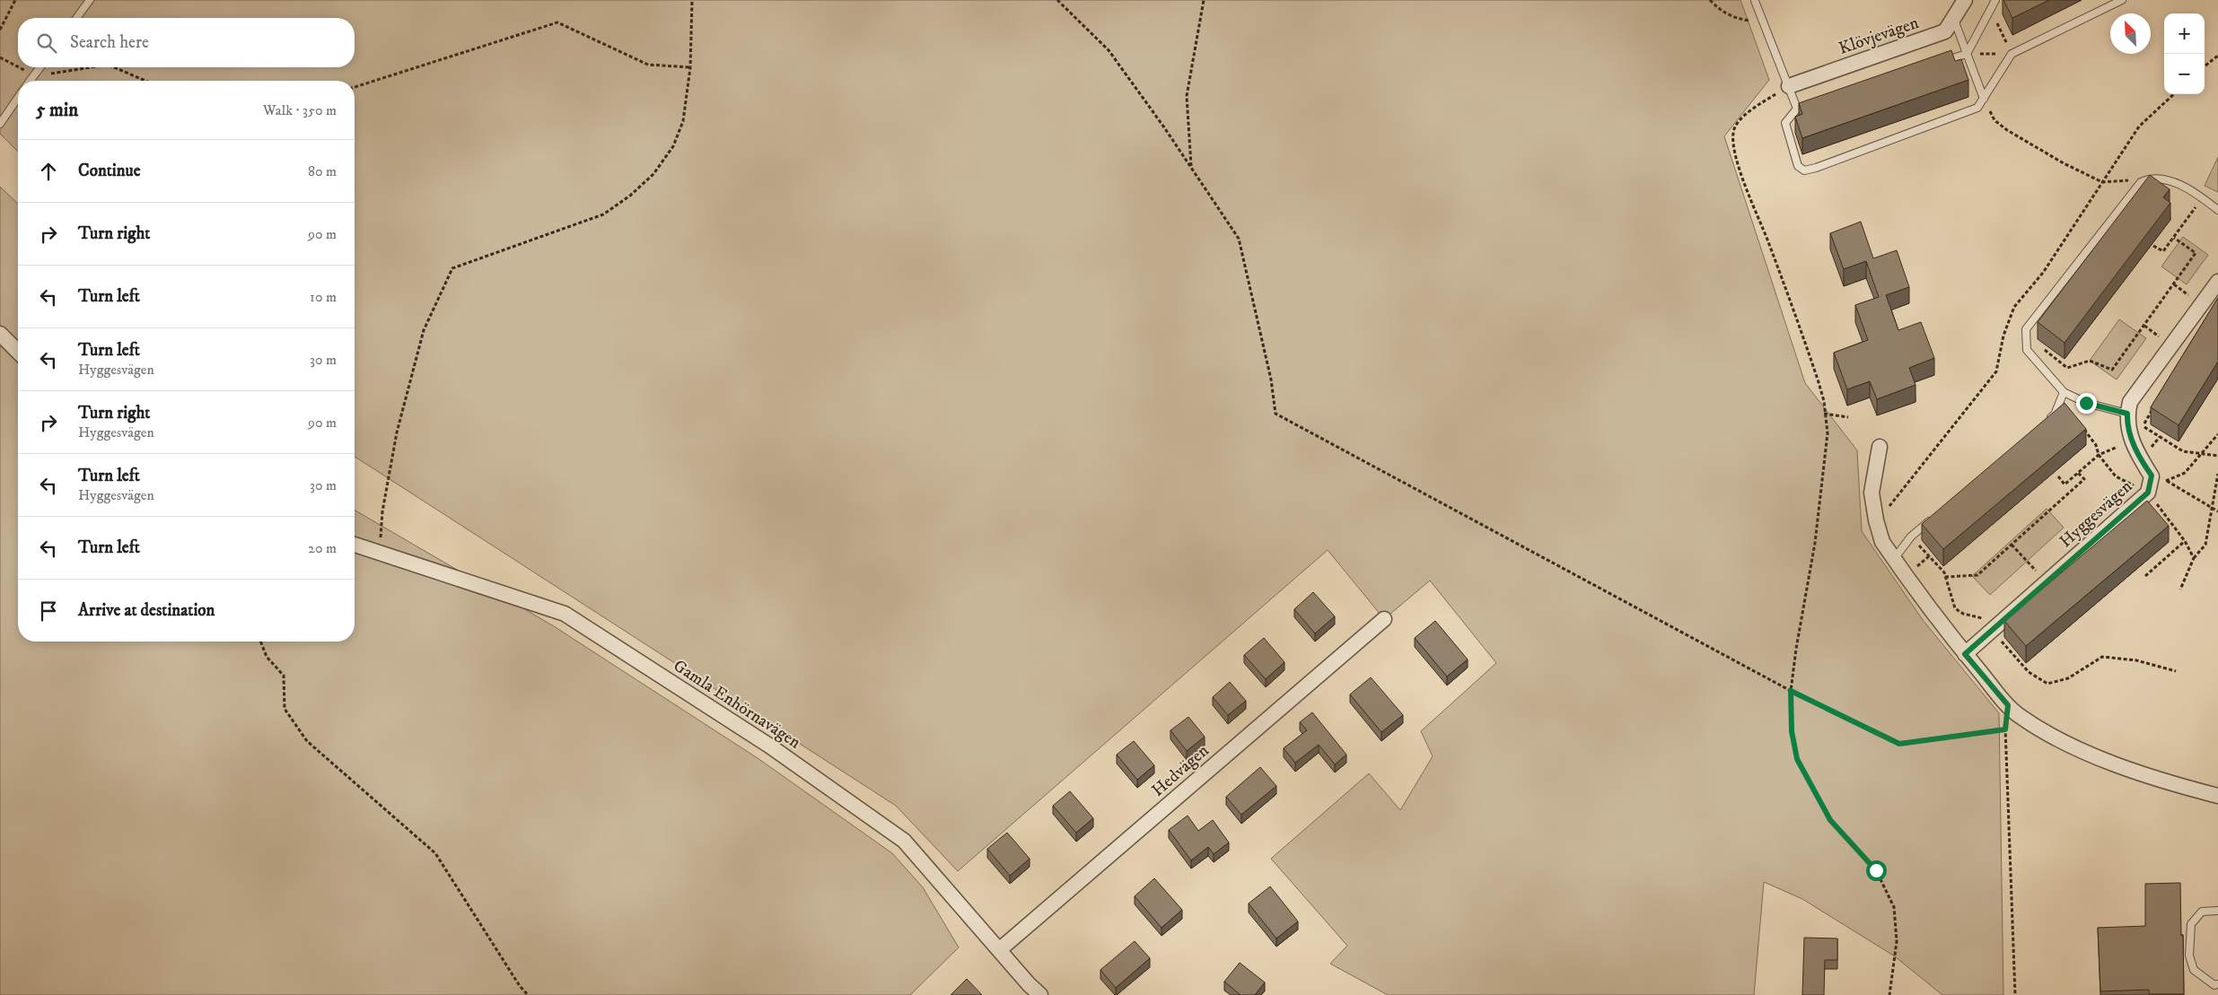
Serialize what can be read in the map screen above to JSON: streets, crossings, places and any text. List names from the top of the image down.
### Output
{
  "streets": {
    "street": [
      "Klövjevägen",
      "Hyggesvägen",
      "Gamla Enhörnavägen",
      "Hedvägen"
    ]
  },
  "crossings": [
    ["Gamla Enhörnavägen", "Hedvägen"]
  ],
  "north": "top left",
  "page": {
    "map_buttons": ["+", "−"],
    "search": "Search here",
    "heading": ["5 min", "Walk · 350 m"],
    "list": [
      ["Continue", "80 m"],
      ["Turn right", "90 m"],
      ["Turn left", "10 m"],
      ["Turn left", "Hyggesvägen", "30 m"],
      ["Turn right", "Hyggesvägen", "90 m"],
      ["Turn left", "Hyggesvägen", "30 m"],
      ["Turn left", "20 m"],
      "Arrive at destination"
    ]
  }
}
